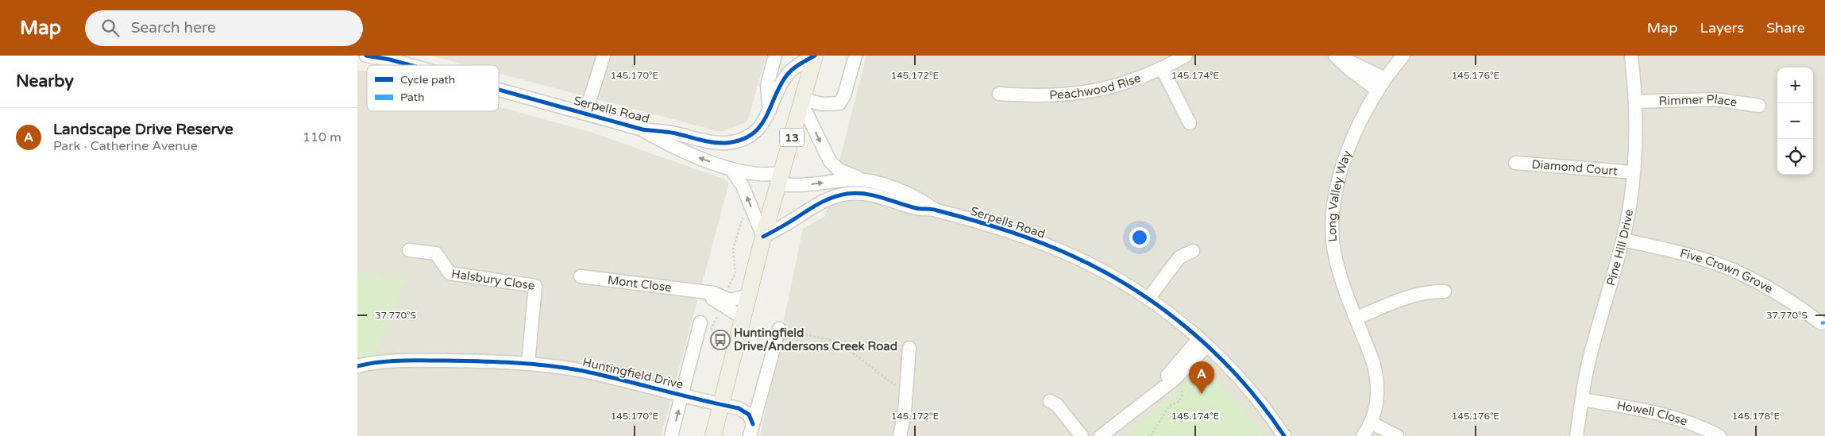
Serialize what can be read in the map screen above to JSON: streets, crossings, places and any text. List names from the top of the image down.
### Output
{
  "streets": {
    "main road": ["13"],
    "street": [
      "Peachwood Rise",
      "Rimmer Place",
      "Serpells Road",
      "Diamond Court",
      "Long Valley Way",
      "Pine Hill Drive",
      "Five Crown Grove",
      "Halsbury Close",
      "Mont Close",
      "Huntingfield Drive",
      "Howell Close"
    ]
  },
  "crossings": [
    ["Rimmer Place", "Pine Hill Drive"],
    ["Serpells Road", "13"],
    ["13", "Mont Close"],
    ["13", "Huntingfield Drive"],
    ["Diamond Court", "Pine Hill Drive"],
    ["Pine Hill Drive", "Five Crown Grove"],
    ["Pine Hill Drive", "Howell Close"],
    ["Halsbury Close", "Huntingfield Drive"]
  ],
  "places": {
    "bus stop": ["Huntingfield Drive/Andersons Creek Road"]
  },
  "legend": ["Cycle path", "Path"],
  "page": {
    "header": "Map",
    "search": "Search here",
    "nav": ["Map", "Layers", "Share"],
    "heading": "Nearby",
    "map_buttons": ["+", "−"],
    "list": [
      {
        "mark": "A",
        "name": "Landscape Drive Reserve",
        "note": "Park · Catherine Avenue",
        "value": "110 m"
      }
    ],
    "pins": "A"
  },
  "coordinates": [
    "145.170°E",
    "145.172°E",
    "145.174°E",
    "145.176°E",
    "37.770°S",
    "145.178°E"
  ]
}
